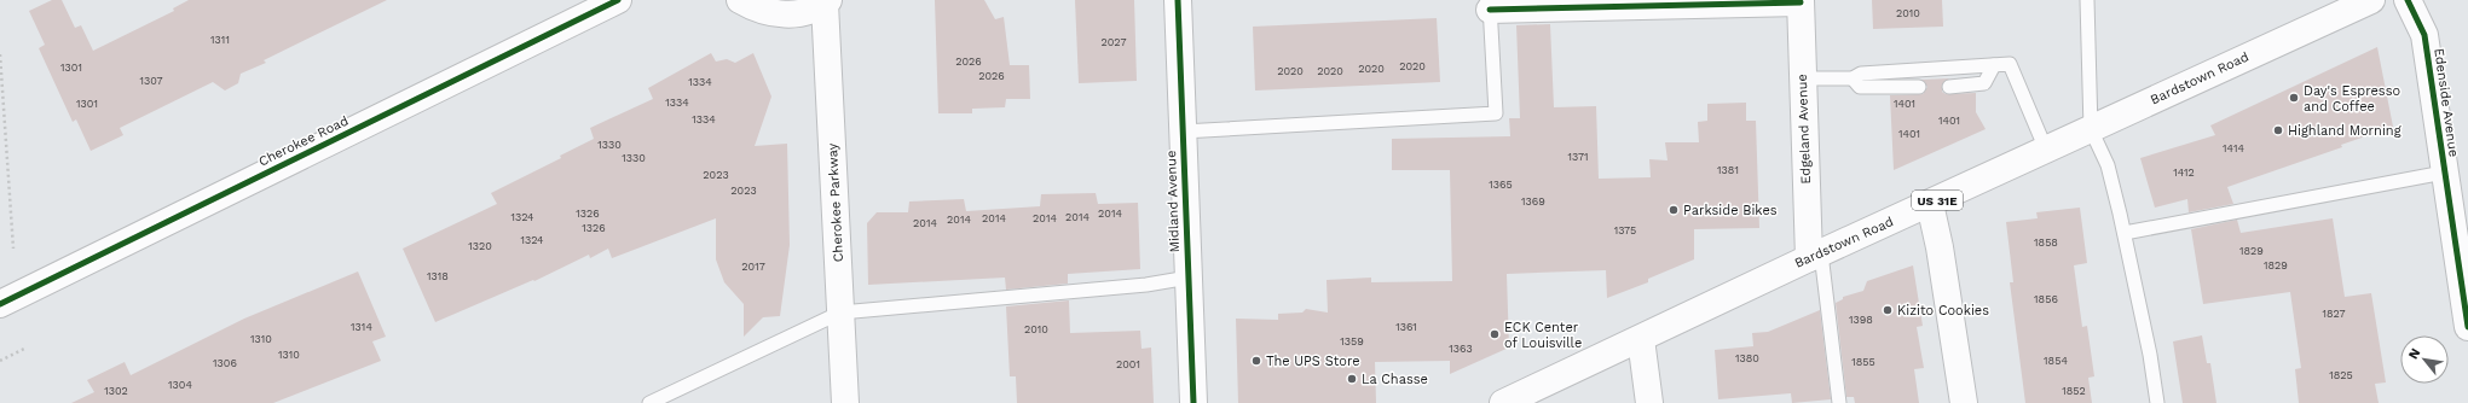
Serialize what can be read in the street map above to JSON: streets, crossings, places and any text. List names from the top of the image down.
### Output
{
  "streets": {
    "street": [
      "Bardstown Road",
      "Edenside Avenue",
      "Edgeland Avenue",
      "Cherokee Road",
      "US 31E",
      "Midland Avenue",
      "Cherokee Parkway"
    ]
  },
  "crossings": [
    ["Bardstown Road", "Edgeland Avenue"]
  ],
  "places": [
    "Day's Espresso and Coffee",
    "Highland Morning",
    "Parkside Bikes",
    "Kizito Cookies",
    "ECK Center of Louisville",
    "The UPS Store",
    "La Chasse"
  ],
  "house_numbers": [
    "2010",
    "1311",
    "2027",
    "2026",
    "2020",
    "1301",
    "2020",
    "2020",
    "2020",
    "2026",
    "1307",
    "1334",
    "1334",
    "1301",
    "1401",
    "1334",
    "1401",
    "1401",
    "1330",
    "1414",
    "1371",
    "1330",
    "1381",
    "1412",
    "2023",
    "1365",
    "2023",
    "1369",
    "1326",
    "2014",
    "1324",
    "2014",
    "2014",
    "2014",
    "2014",
    "2014",
    "1326",
    "1375",
    "1324",
    "1858",
    "1320",
    "1829",
    "1829",
    "2017",
    "1318",
    "1856",
    "1827",
    "1398",
    "1314",
    "1361",
    "2010",
    "1310",
    "1359",
    "1363",
    "1310",
    "1380",
    "1854",
    "1855",
    "1306",
    "2001",
    "1825",
    "1304",
    "1302",
    "1852"
  ],
  "north": "top left"
}
